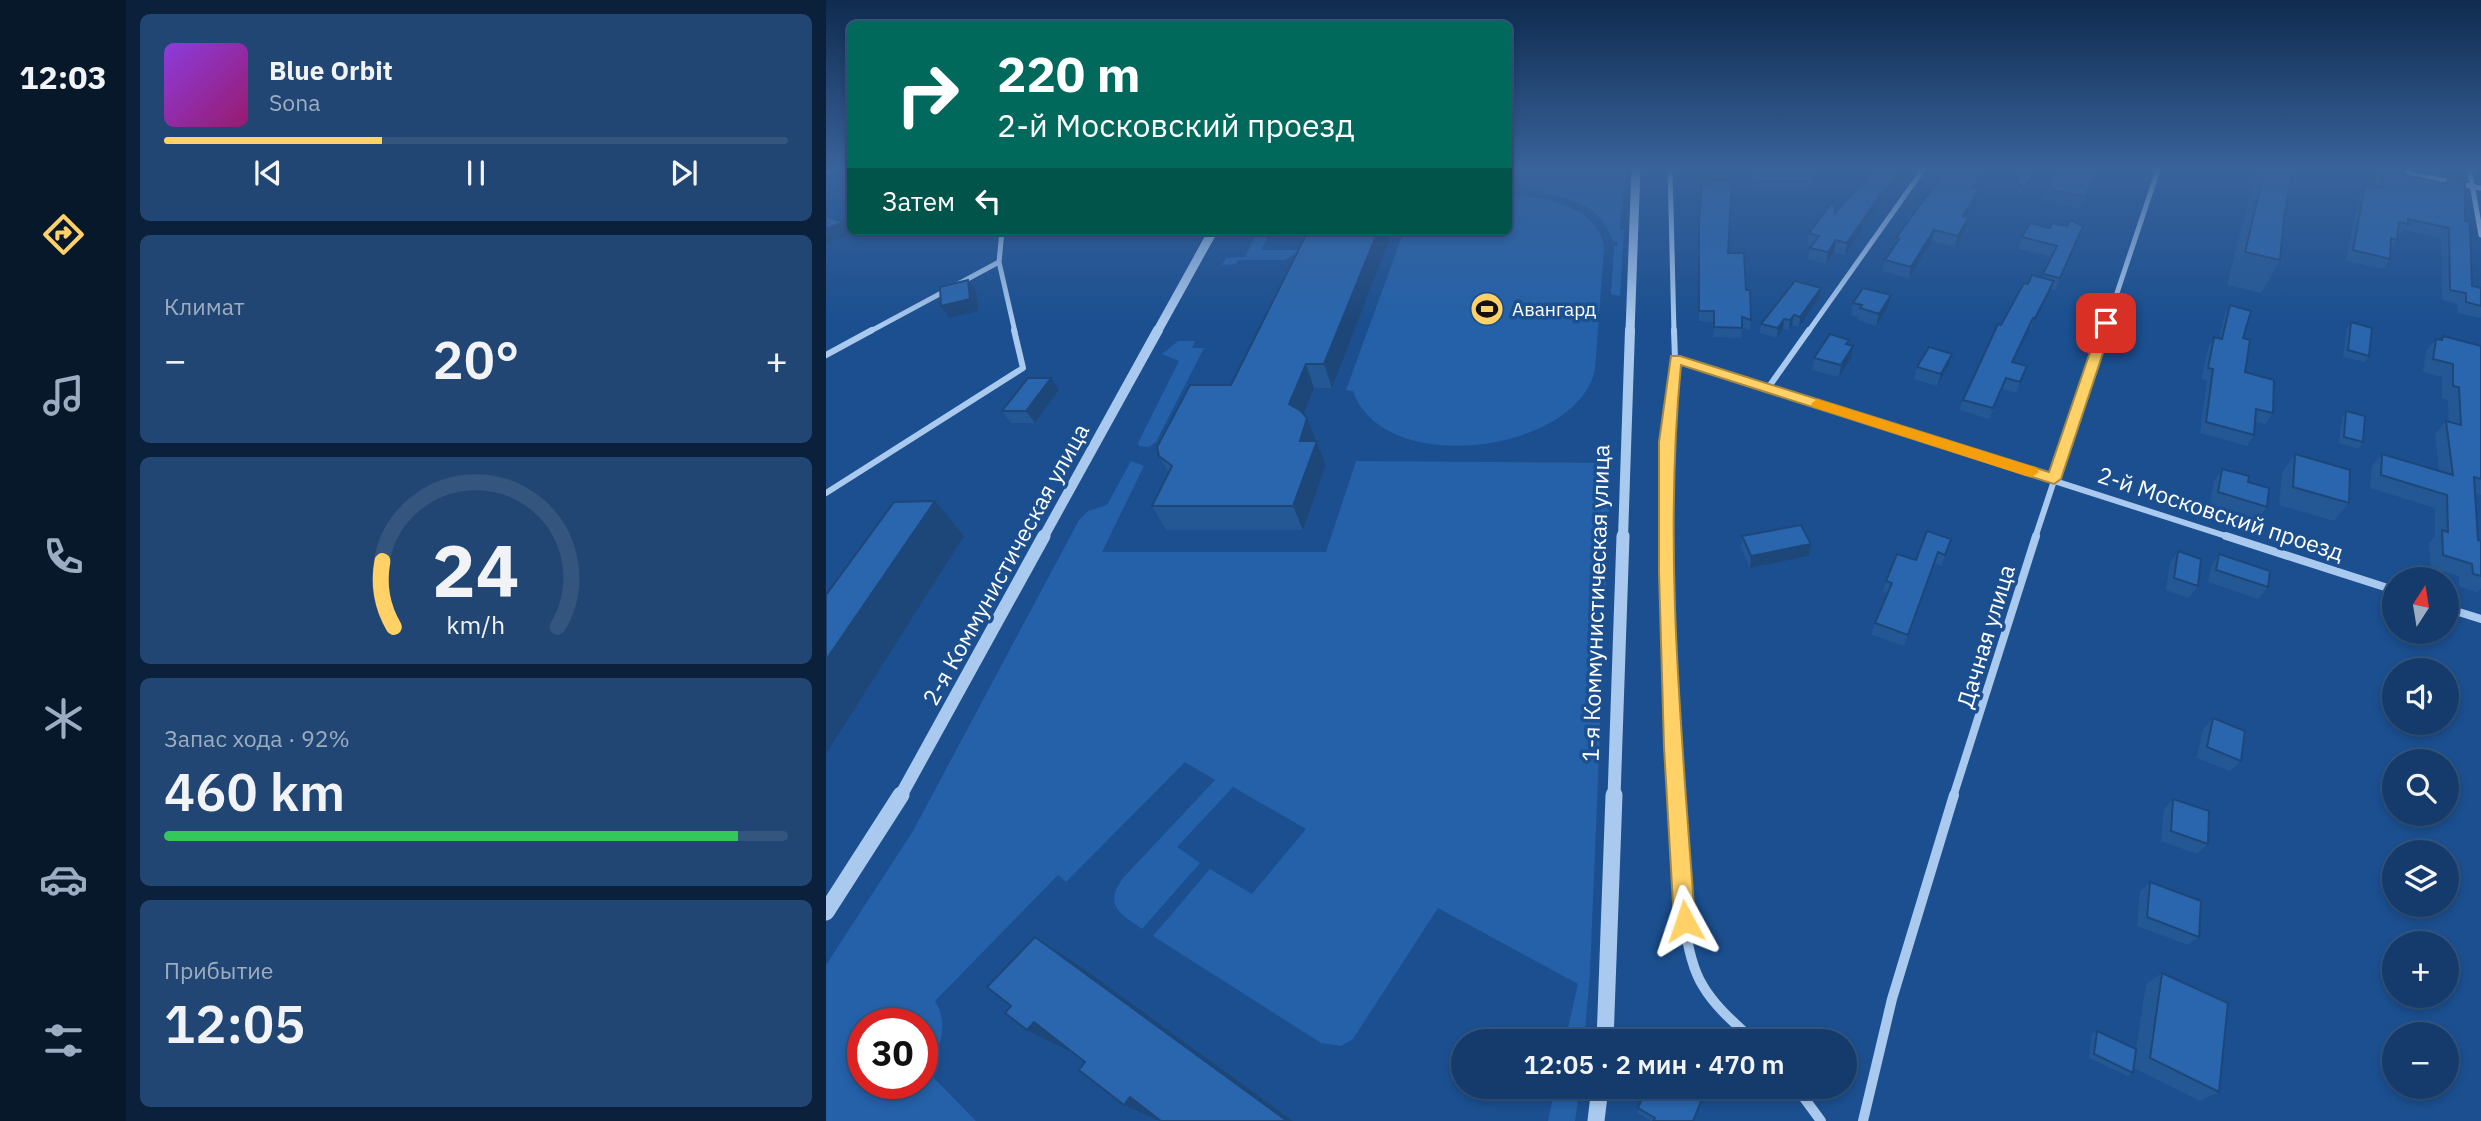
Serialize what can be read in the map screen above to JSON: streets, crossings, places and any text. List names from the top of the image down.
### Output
{
  "streets": {
    "street": [
      "2-й Московский проезд",
      "2-я Коммунистическая улица",
      "1-я Коммунистическая улица",
      "Дачная улица"
    ]
  },
  "crossings": [
    ["2-й Московский проезд", "Дачная улица"]
  ],
  "places": {
    "sports": ["Авангард"]
  },
  "north": "top",
  "page": {
    "tabs": "12:03",
    "turn": ["220 m", "2-й Московский проезд"],
    "song": ["Blue Orbit", "Sona"],
    "then": "Затем",
    "tile": [
      "Климат",
      ["Запас хода · 92%", "460 km"],
      ["Прибытие", "12:05"]
    ],
    "heat": ["−", "20°", "+"],
    "map_buttons": ["+", "−"],
    "limit": "30",
    "trip": "12:05 · 2 мин · 470 m",
    "gauge": ["24", "km/h"]
  }
}
